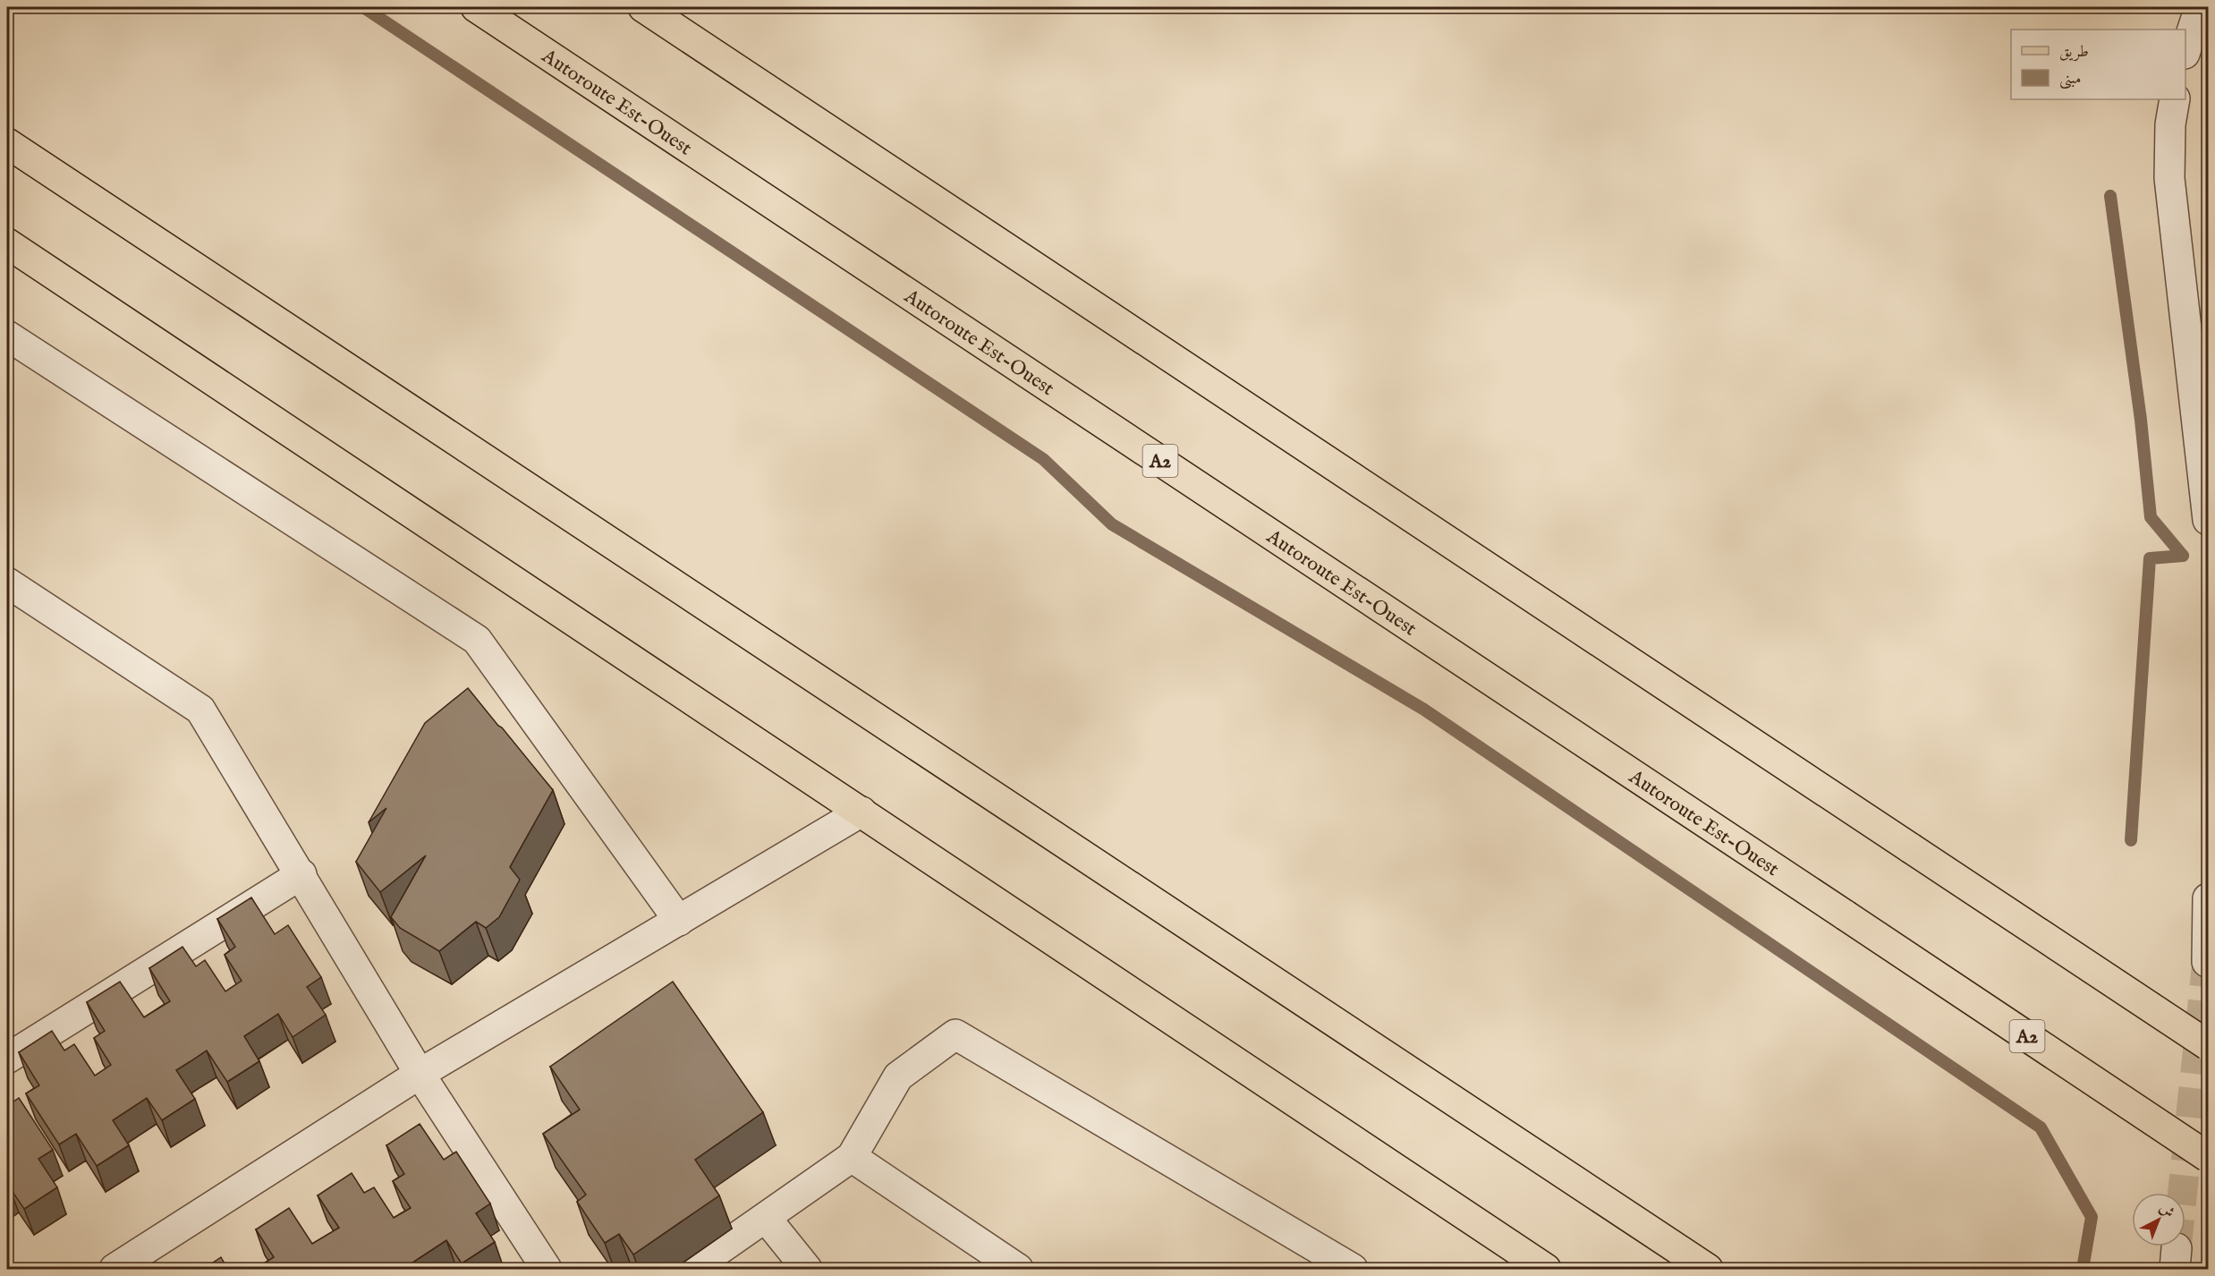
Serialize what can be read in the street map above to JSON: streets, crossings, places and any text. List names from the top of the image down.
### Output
{
  "streets": {
    "main road": ["Autoroute Est-Ouest", "A2"]
  },
  "legend": ["طريق", "مبنى"],
  "north": "top right"
}
